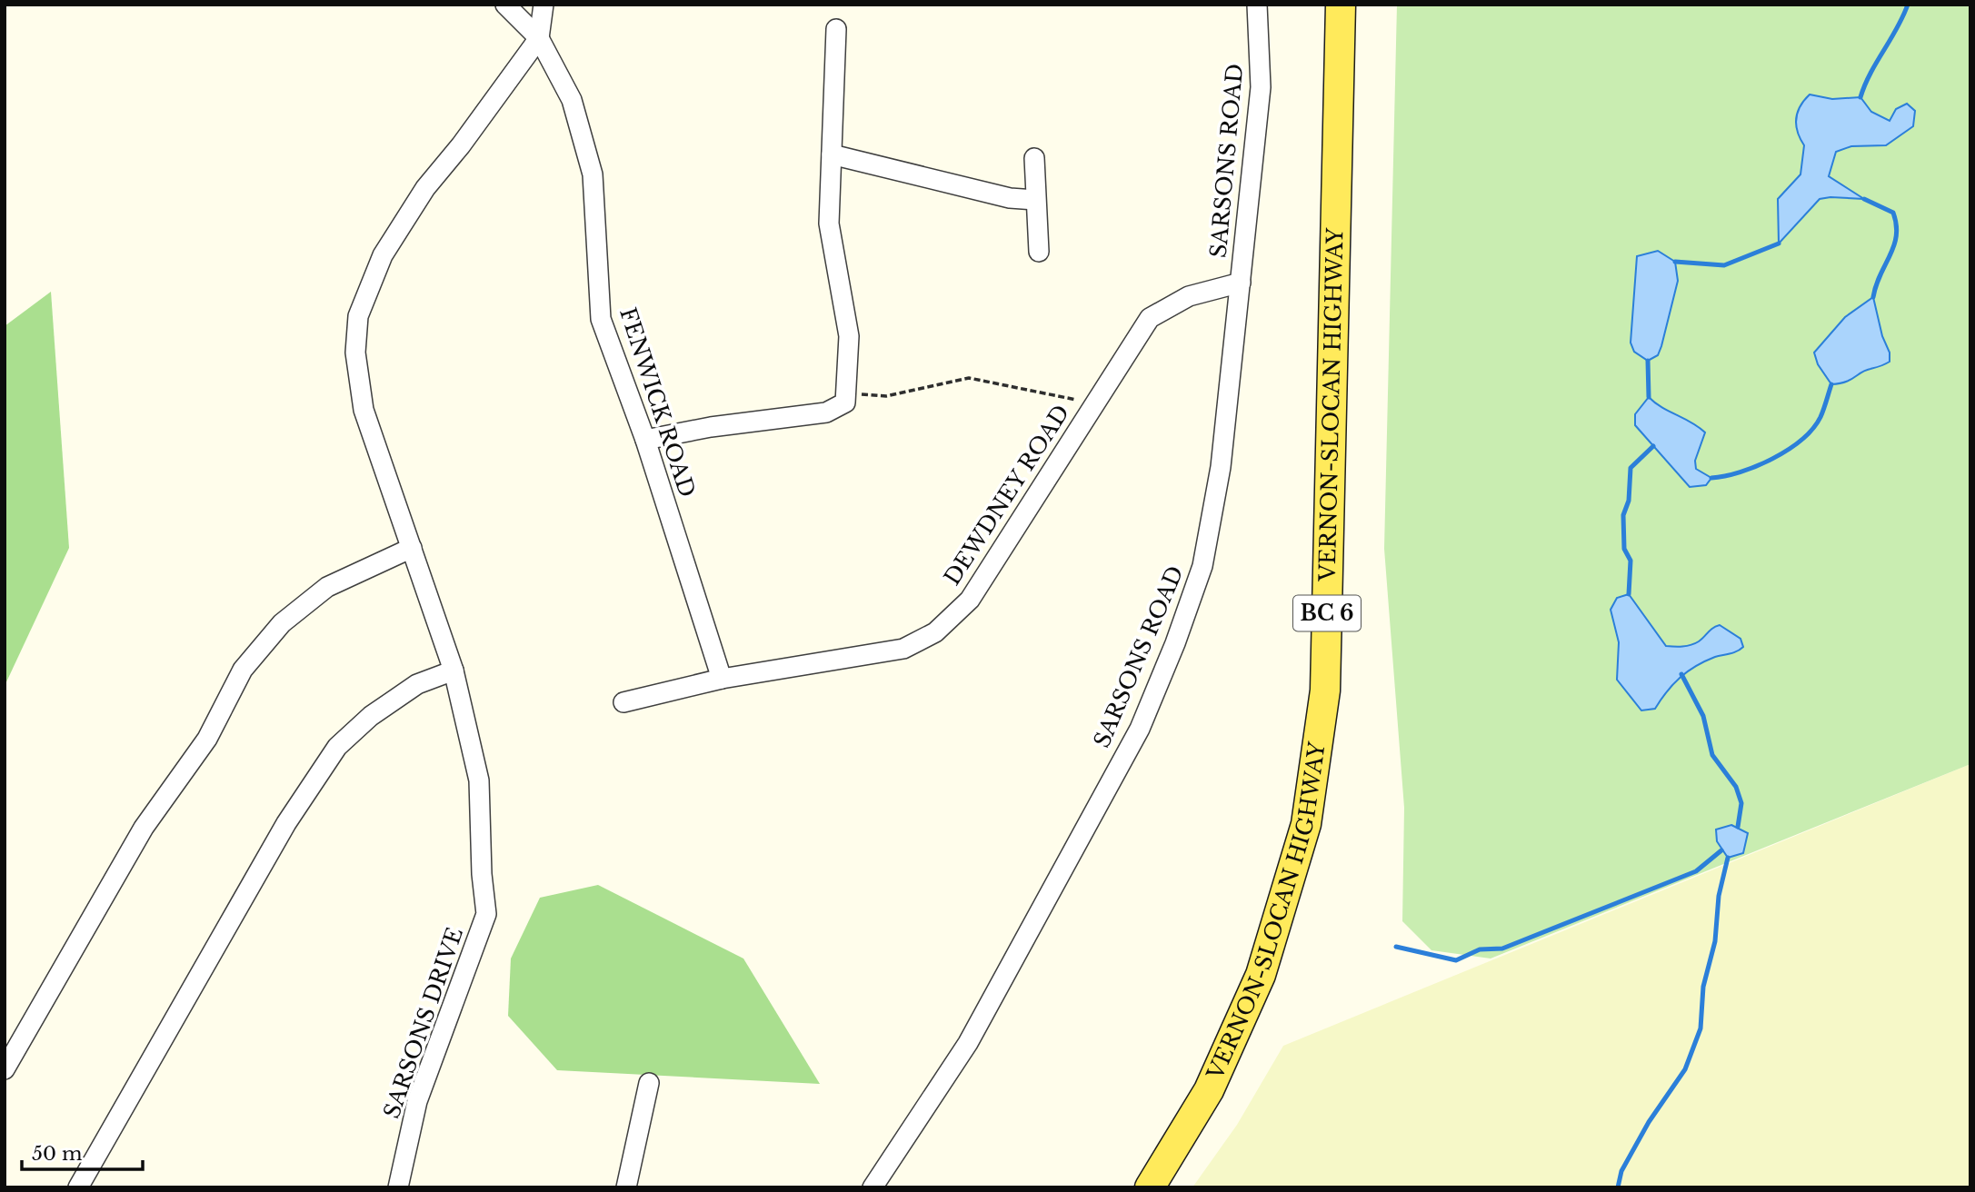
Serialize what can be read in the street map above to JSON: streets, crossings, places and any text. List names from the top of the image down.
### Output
{
  "streets": {
    "main road": ["VERNON-SLOCAN HIGHWAY", "BC 6"],
    "street": [
      "SARSONS ROAD",
      "FENWICK ROAD",
      "DEWDNEY ROAD",
      "SARSONS DRIVE"
    ]
  },
  "crossings": [
    ["SARSONS ROAD", "DEWDNEY ROAD"],
    ["FENWICK ROAD", "DEWDNEY ROAD"],
    ["FENWICK ROAD", "SARSONS DRIVE"]
  ],
  "scale_bar": "50 m"
}
